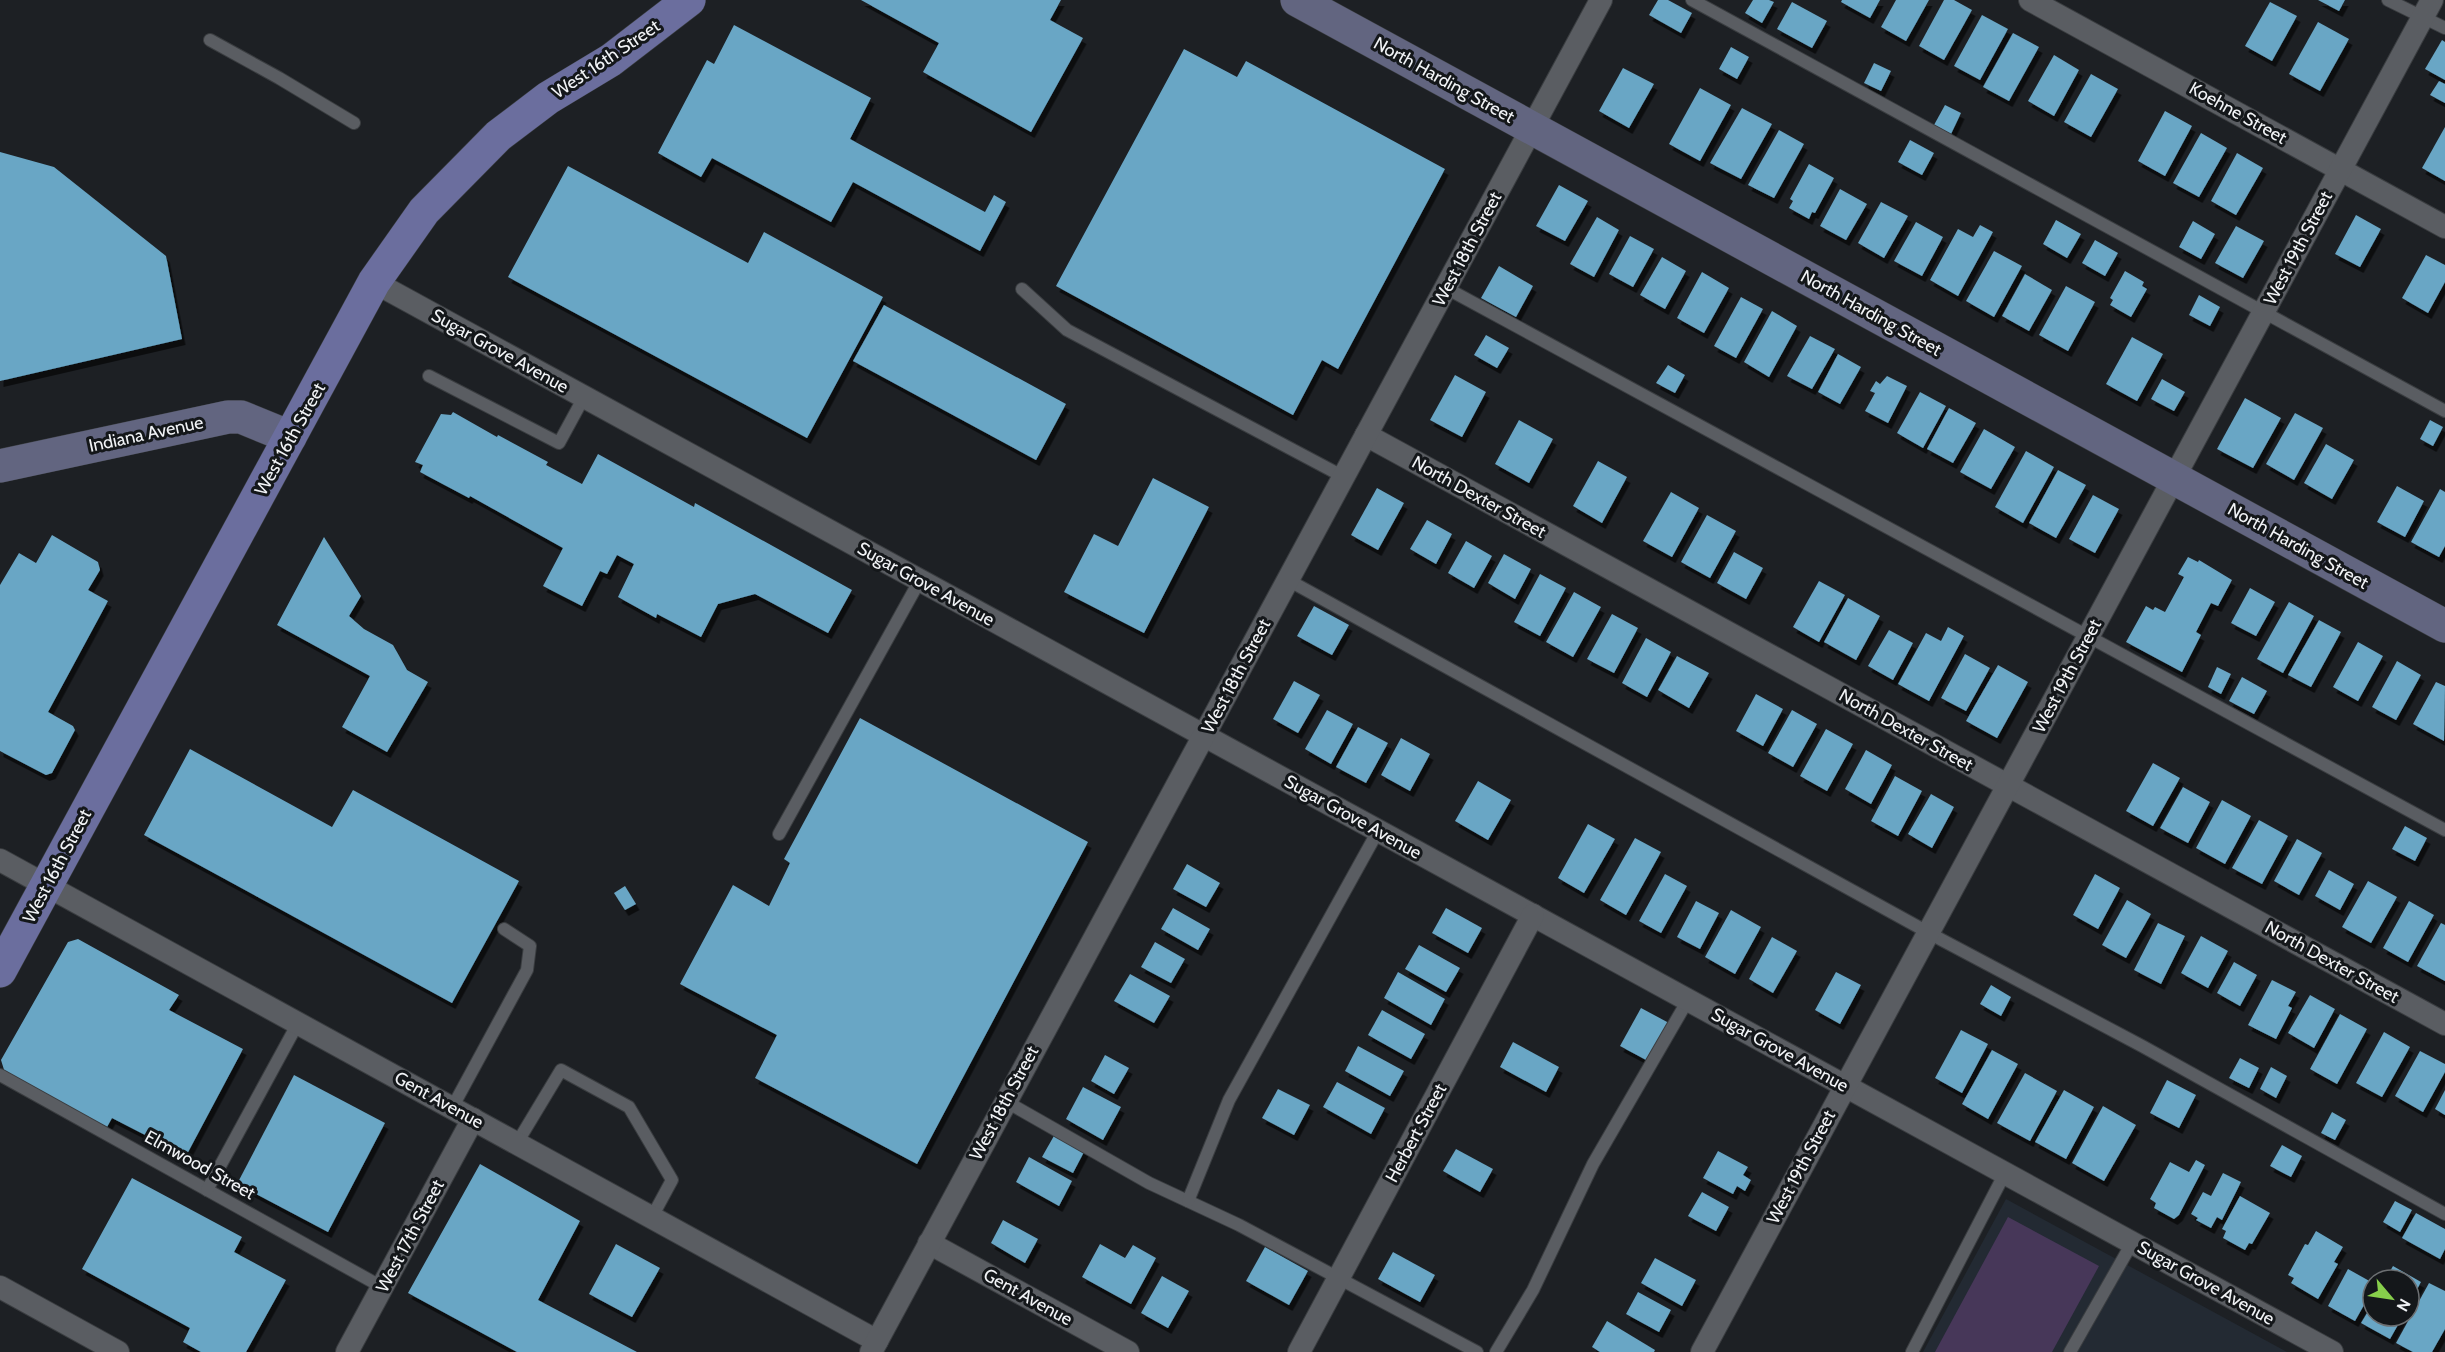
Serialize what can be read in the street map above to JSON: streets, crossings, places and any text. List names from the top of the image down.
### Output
{
  "streets": {
    "main road": ["West 16th Street"],
    "street": [
      "North Harding Street",
      "Koehne Street",
      "West 19th Street",
      "West 18th Street",
      "Sugar Grove Avenue",
      "Indiana Avenue",
      "North Dexter Street",
      "Gent Avenue",
      "Herbert Street",
      "West 17th Street"
    ],
    "lane": ["Elmwood Street"]
  },
  "crossings": [
    ["West 16th Street", "Sugar Grove Avenue"],
    ["West 16th Street", "Indiana Avenue"],
    ["West 16th Street", "Gent Avenue"],
    ["North Harding Street", "West 19th Street"],
    ["North Harding Street", "West 18th Street"],
    ["Koehne Street", "West 19th Street"],
    ["West 19th Street", "Sugar Grove Avenue"],
    ["West 19th Street", "North Dexter Street"],
    ["West 18th Street", "Sugar Grove Avenue"],
    ["West 18th Street", "North Dexter Street"],
    ["West 18th Street", "Gent Avenue"],
    ["Sugar Grove Avenue", "Herbert Street"],
    ["Gent Avenue", "West 17th Street"],
    ["Elmwood Street", "West 17th Street"]
  ],
  "north": "bottom right"
}
